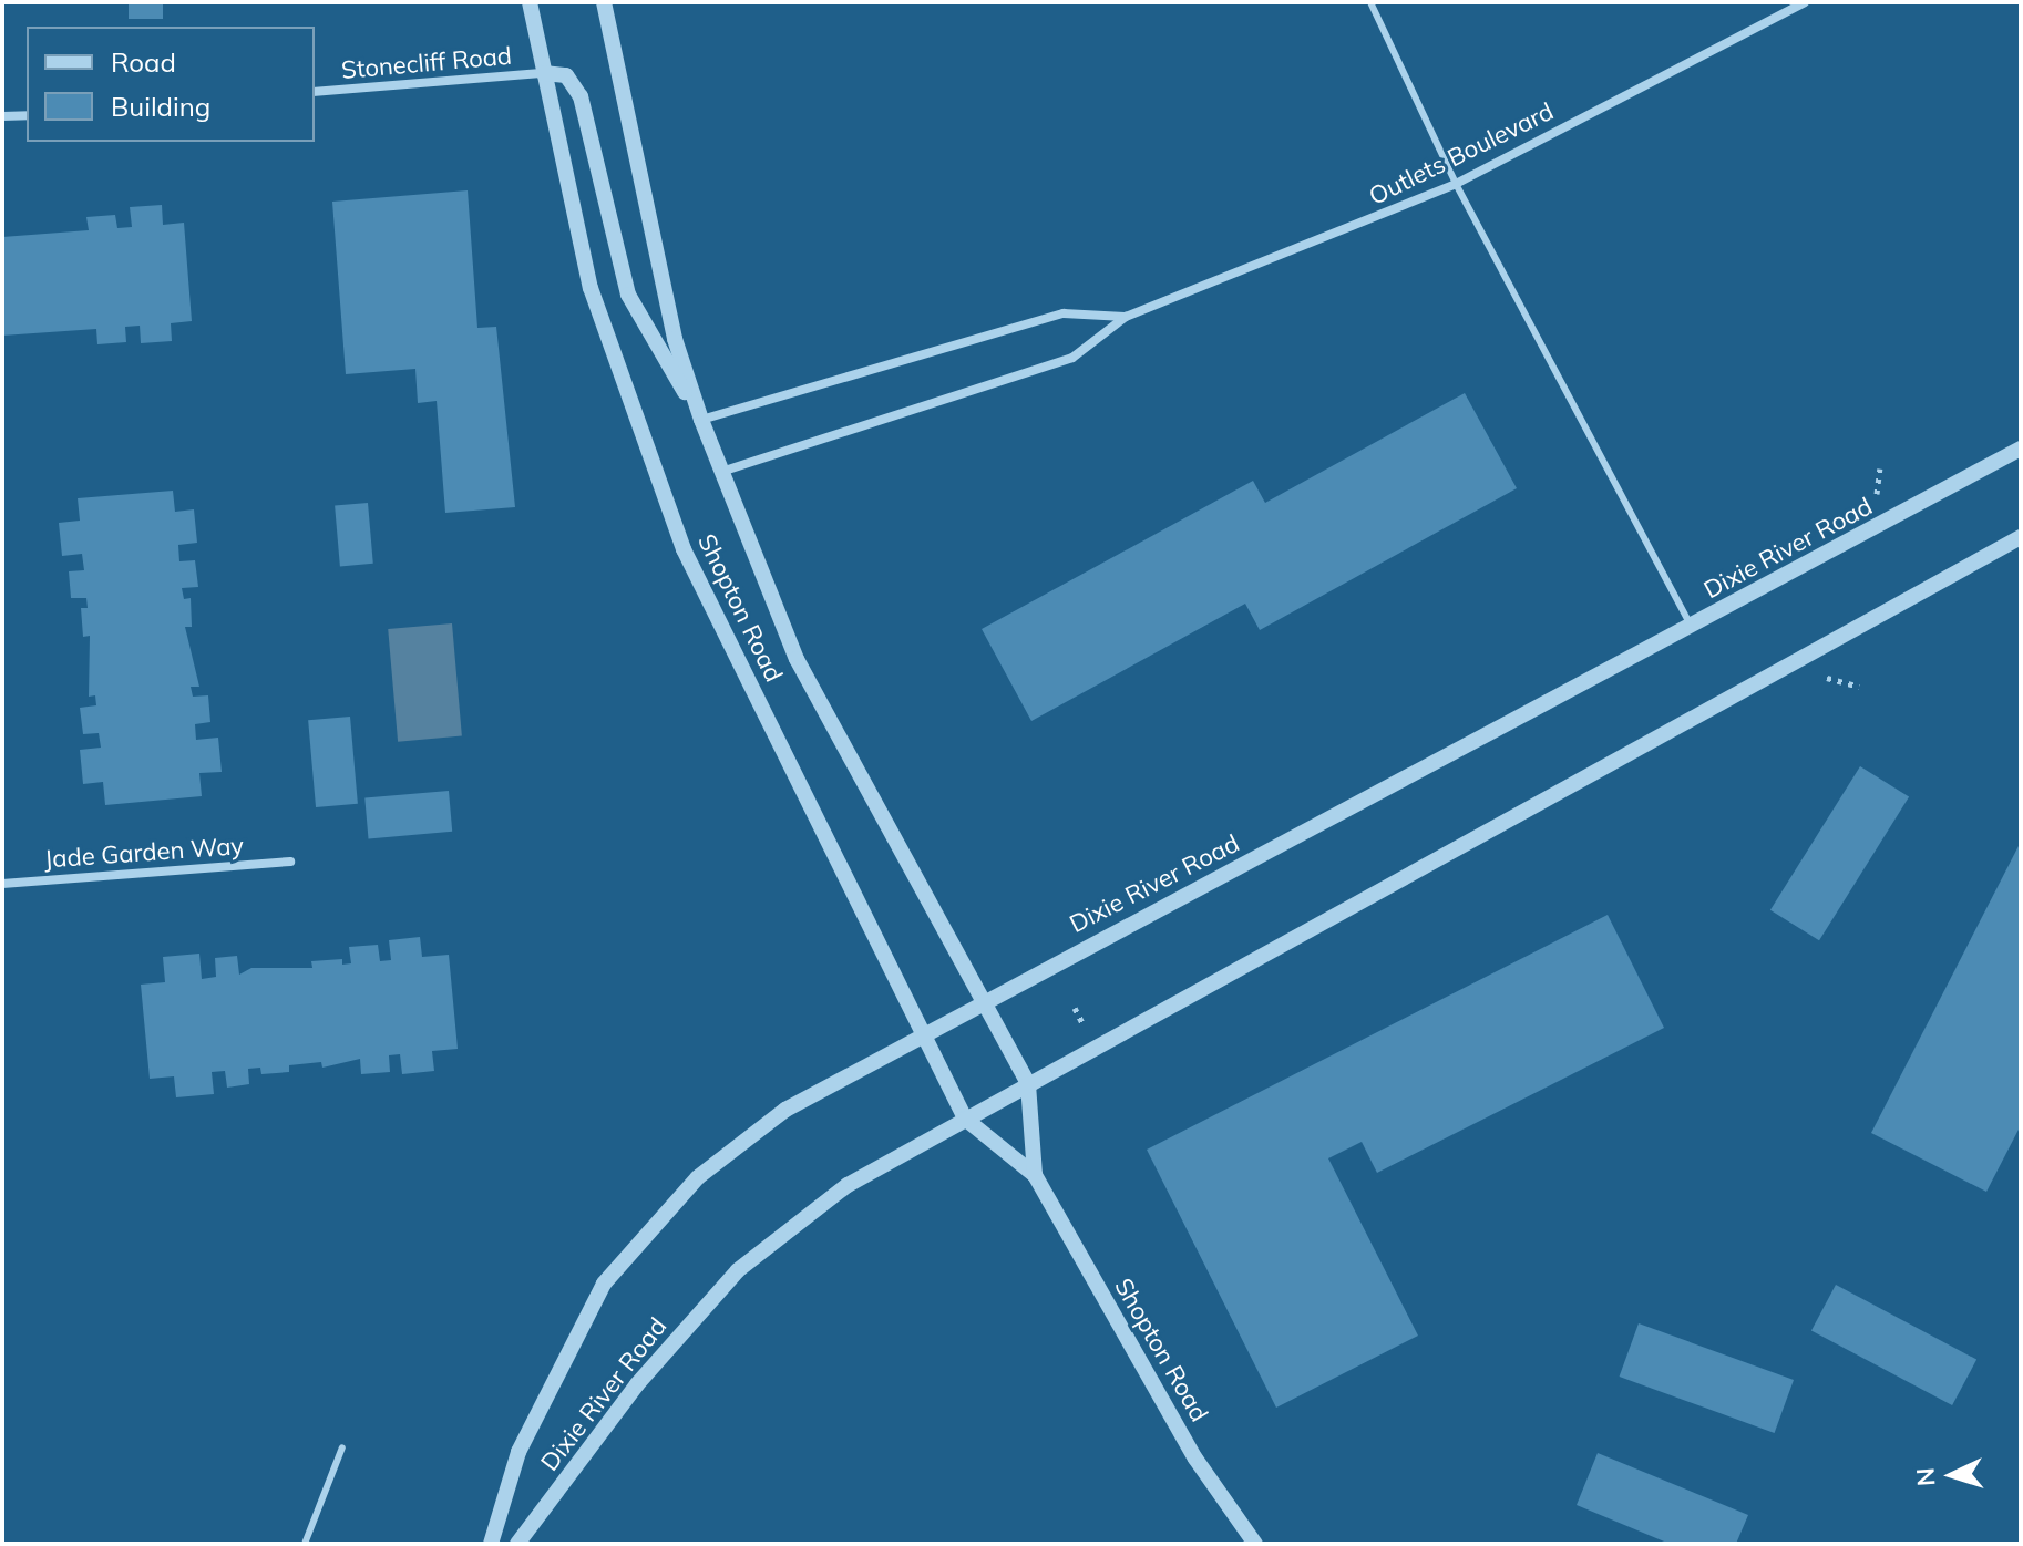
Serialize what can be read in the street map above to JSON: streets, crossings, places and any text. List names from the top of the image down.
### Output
{
  "streets": {
    "street": [
      "Stonecliff Road",
      "Outlets Boulevard",
      "Dixie River Road",
      "Shopton Road",
      "Jade Garden Way"
    ]
  },
  "crossings": [
    ["Stonecliff Road", "Shopton Road"],
    ["Outlets Boulevard", "Shopton Road"],
    ["Dixie River Road", "Shopton Road"]
  ],
  "legend": ["Road", "Building"],
  "north": "left"
}
